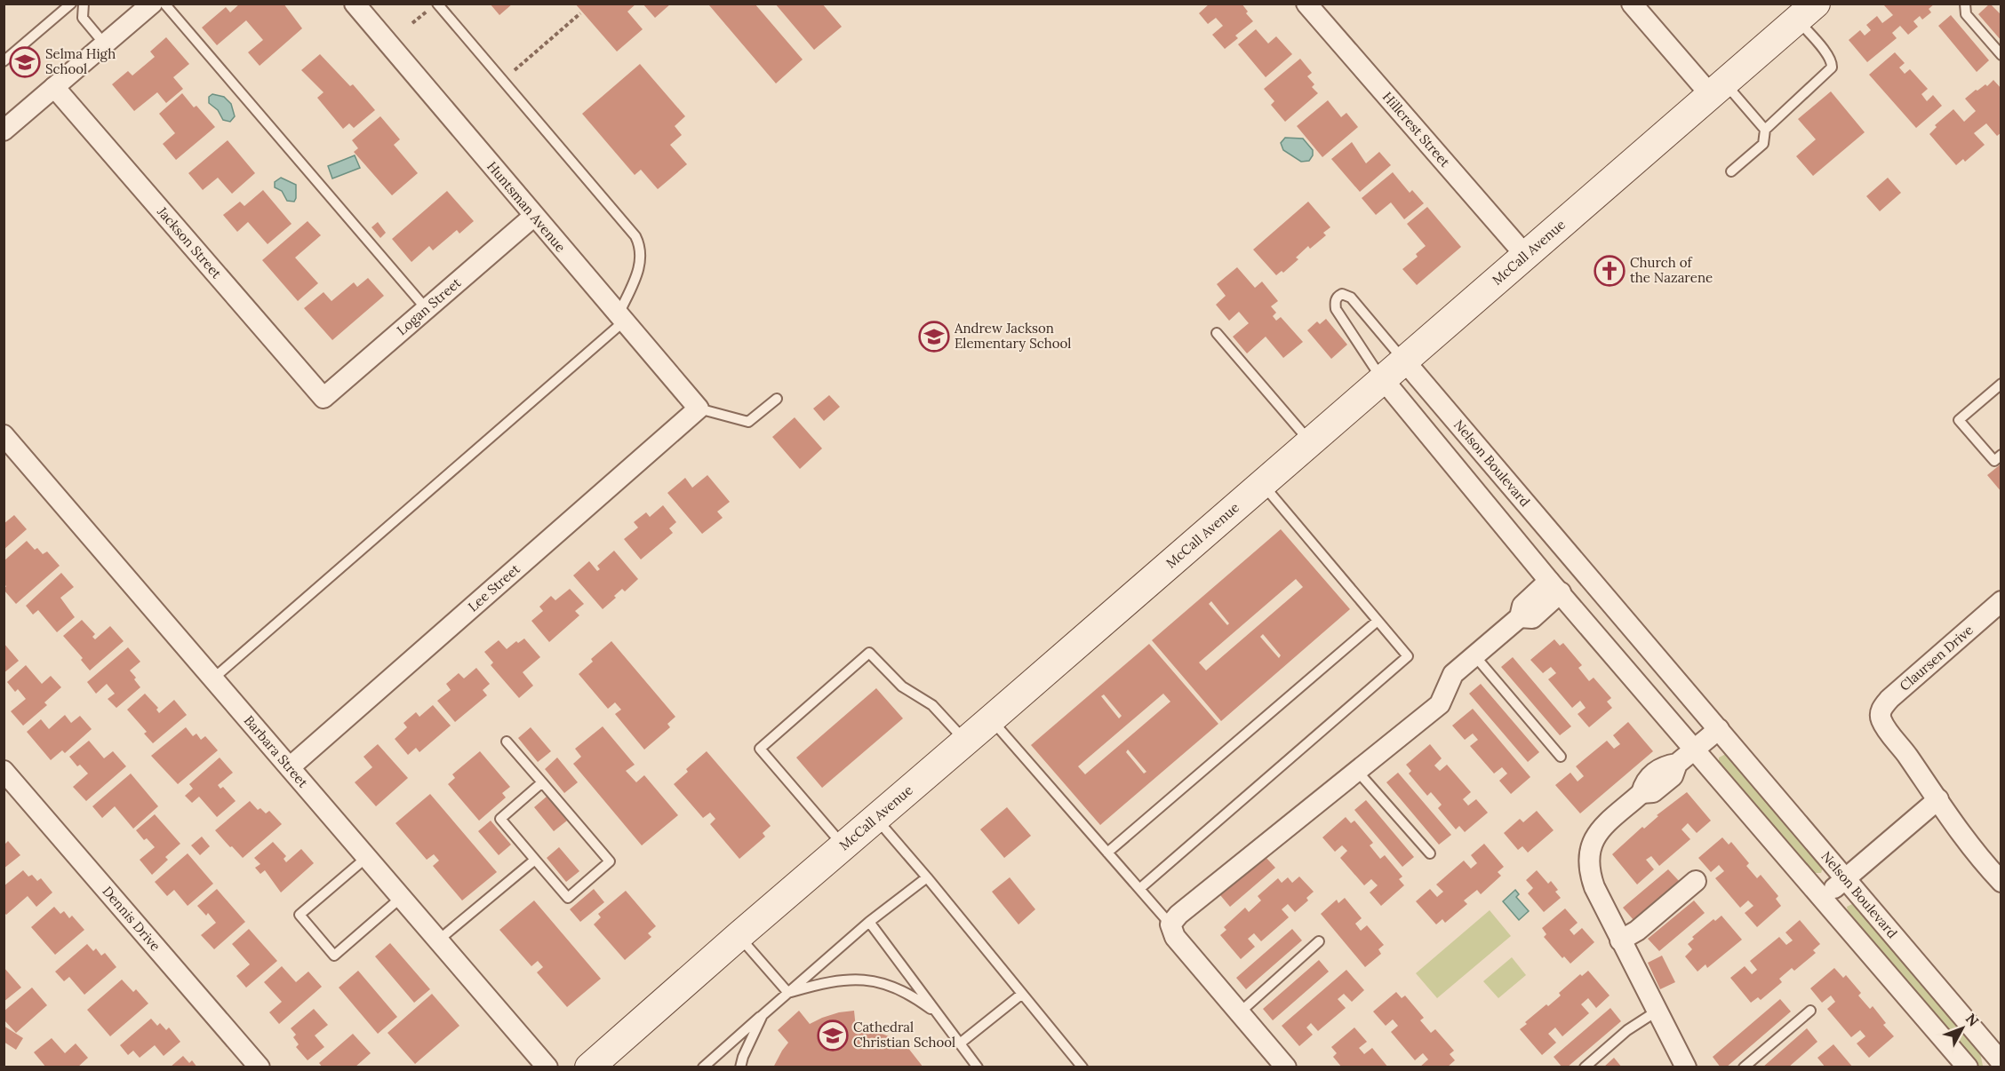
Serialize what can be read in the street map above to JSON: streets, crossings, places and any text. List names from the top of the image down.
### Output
{
  "streets": {
    "main road": ["McCall Avenue"],
    "street": [
      "Hillcrest Street",
      "Huntsman Avenue",
      "Jackson Street",
      "Logan Street",
      "Nelson Boulevard",
      "Lee Street",
      "Claursen Drive",
      "Barbara Street",
      "Dennis Drive"
    ]
  },
  "crossings": [
    ["Hillcrest Street", "McCall Avenue"],
    ["Huntsman Avenue", "Logan Street"],
    ["Huntsman Avenue", "Lee Street"],
    ["Jackson Street", "Logan Street"],
    ["McCall Avenue", "Nelson Boulevard"],
    ["Lee Street", "Barbara Street"]
  ],
  "places": {
    "school or university": ["Selma High School", "Andrew Jackson Elementary School", "Cathedral Christian School"],
    "church": ["Church of the Nazarene"]
  },
  "north": "top right"
}
